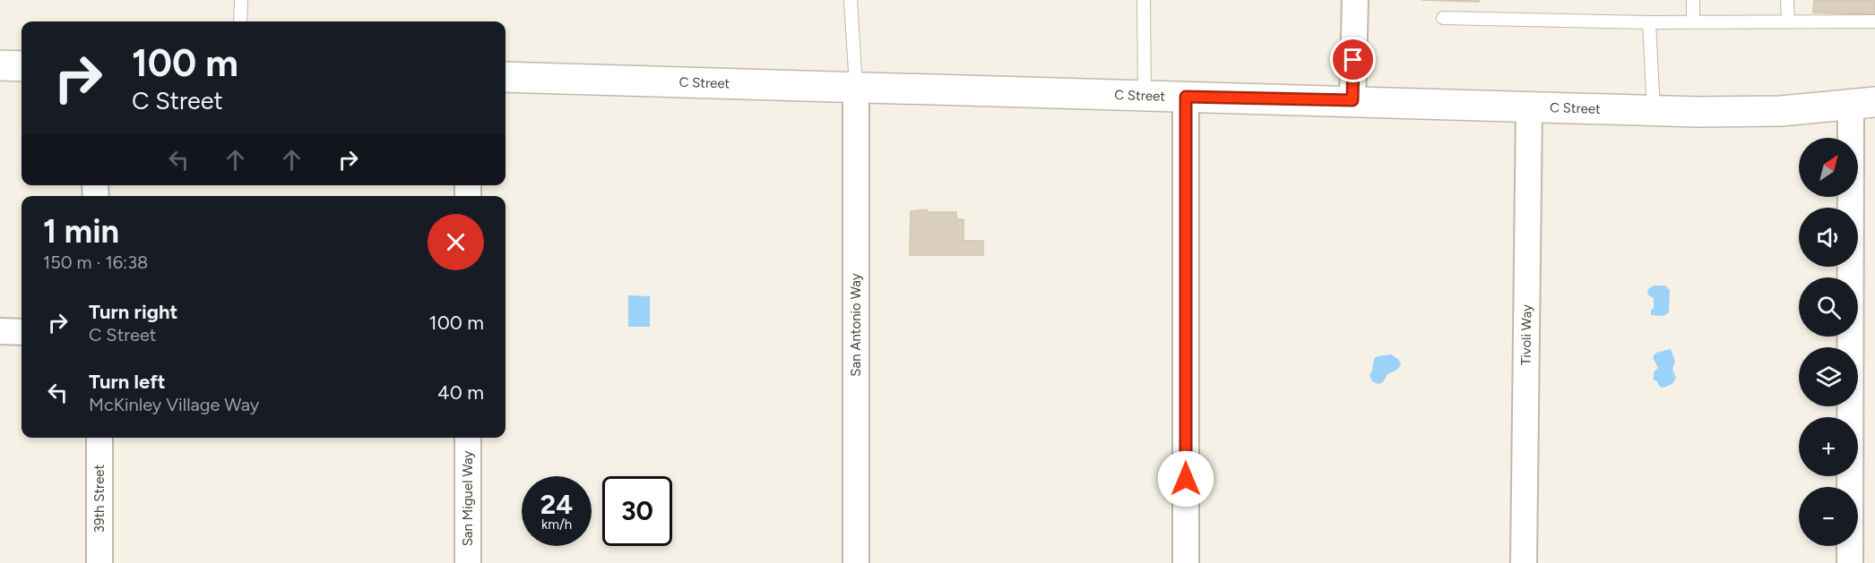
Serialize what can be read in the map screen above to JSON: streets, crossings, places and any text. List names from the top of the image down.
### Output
{
  "streets": {
    "street": [
      "C Street",
      "San Antonio Way",
      "Tivoli Way",
      "39th Street",
      "San Miguel Way"
    ]
  },
  "crossings": [
    ["C Street", "San Antonio Way"],
    ["C Street", "Tivoli Way"]
  ],
  "north": "top right",
  "page": {
    "turn": ["100 m", "C Street"],
    "map_buttons": ["+", "−"],
    "heading": ["1 min", "150 m · 16:38"],
    "list": [
      {
        "name": "Turn right",
        "note": "C Street",
        "value": "100 m"
      },
      {
        "name": "Turn left",
        "note": "McKinley Village Way",
        "value": "40 m"
      }
    ],
    "speed": "24 km/h",
    "limit": "30"
  }
}
